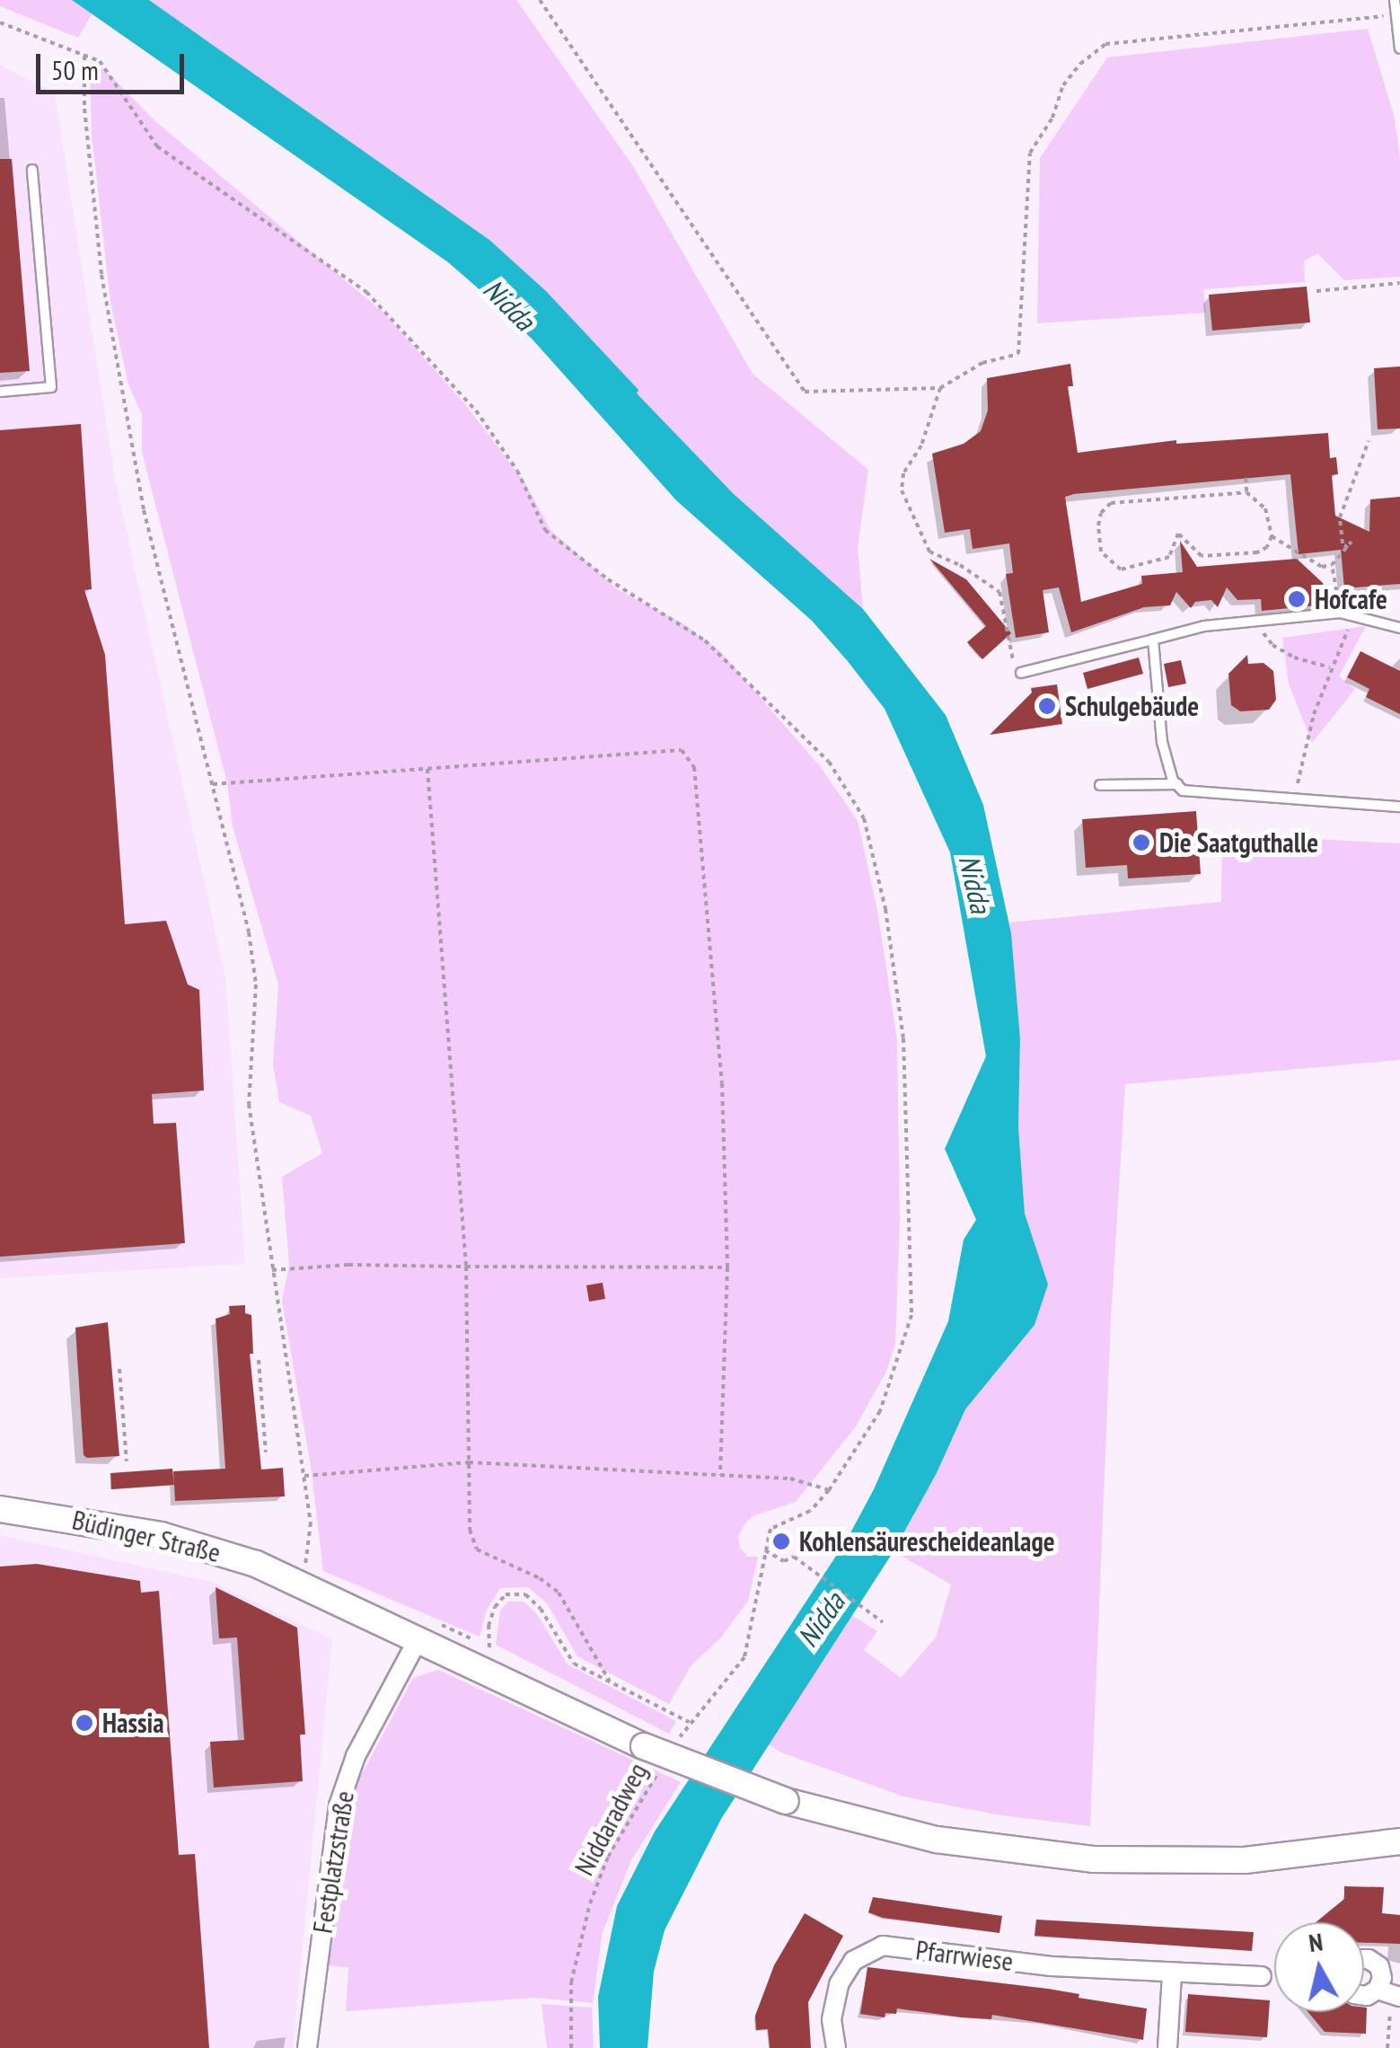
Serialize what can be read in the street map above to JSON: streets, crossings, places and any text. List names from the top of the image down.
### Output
{
  "streets": {
    "main road": ["Büdinger Straße"],
    "street": ["Festplatzstraße", "Pfarrwiese"],
    "path": ["Niddaradweg"]
  },
  "crossings": [
    ["Büdinger Straße", "Niddaradweg"],
    ["Büdinger Straße", "Festplatzstraße"]
  ],
  "water": ["Nidda"],
  "places": [
    "Hofcafe",
    "Schulgebäude",
    "Die Saatguthalle",
    "Kohlensäurescheideanlage",
    "Hassia"
  ],
  "scale_bar": "50 m",
  "north": "top"
}
